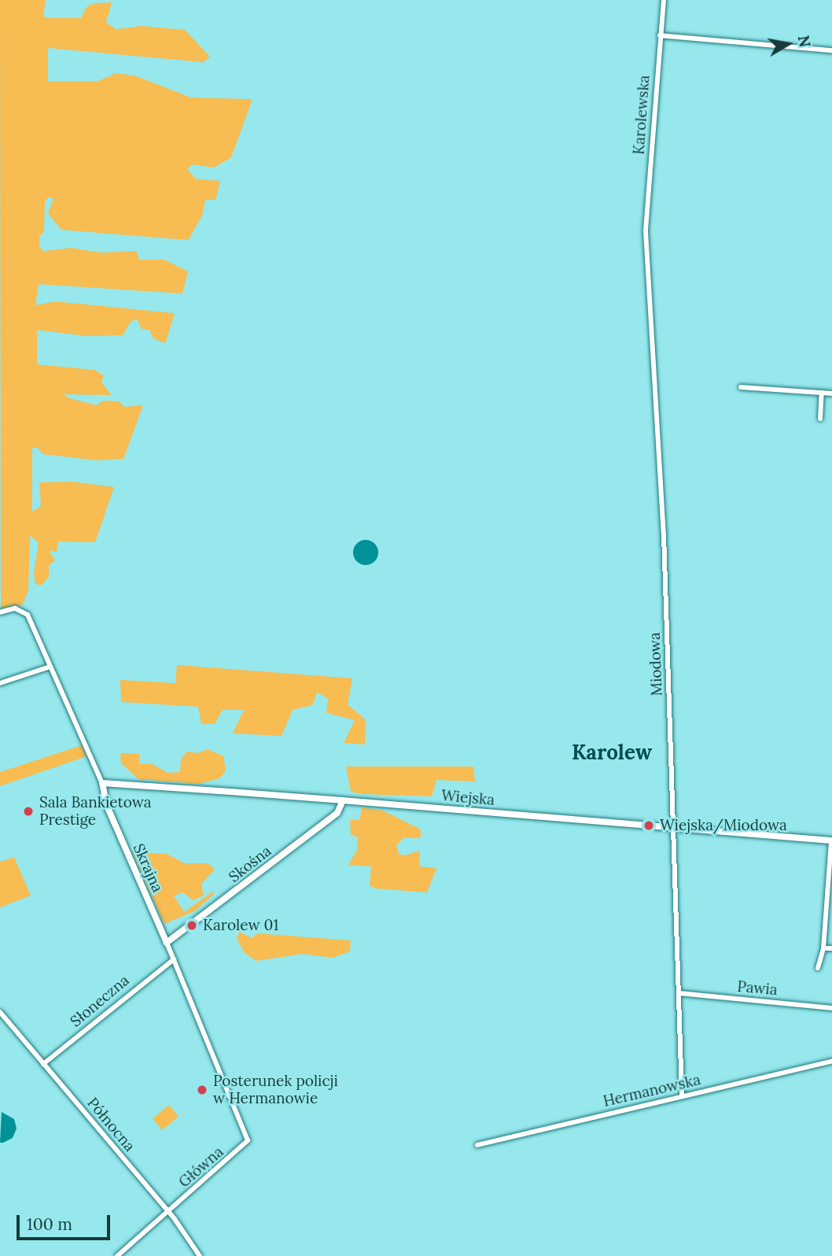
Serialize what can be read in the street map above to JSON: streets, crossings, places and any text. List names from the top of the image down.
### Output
{
  "streets": {
    "street": [
      "Karolewska",
      "Miodowa",
      "Wiejska",
      "Skośna",
      "Skrajna",
      "Pawia",
      "Słoneczna",
      "Hermanowska",
      "Północna",
      "Główna"
    ]
  },
  "crossings": [
    ["Karolewska", "Miodowa"],
    ["Miodowa", "Wiejska"],
    ["Miodowa", "Pawia"],
    ["Miodowa", "Hermanowska"],
    ["Wiejska", "Skośna"],
    ["Wiejska", "Skrajna"],
    ["Skośna", "Skrajna"],
    ["Skrajna", "Słoneczna"],
    ["Skrajna", "Główna"],
    ["Słoneczna", "Północna"],
    ["Północna", "Główna"]
  ],
  "districts": ["Karolew"],
  "places": [
    "Sala Bankietowa Prestige",
    "Wiejska/Miodowa",
    "Karolew 01",
    "Posterunek policji w Hermanowie"
  ],
  "scale_bar": "100 m",
  "north": "right"
}
